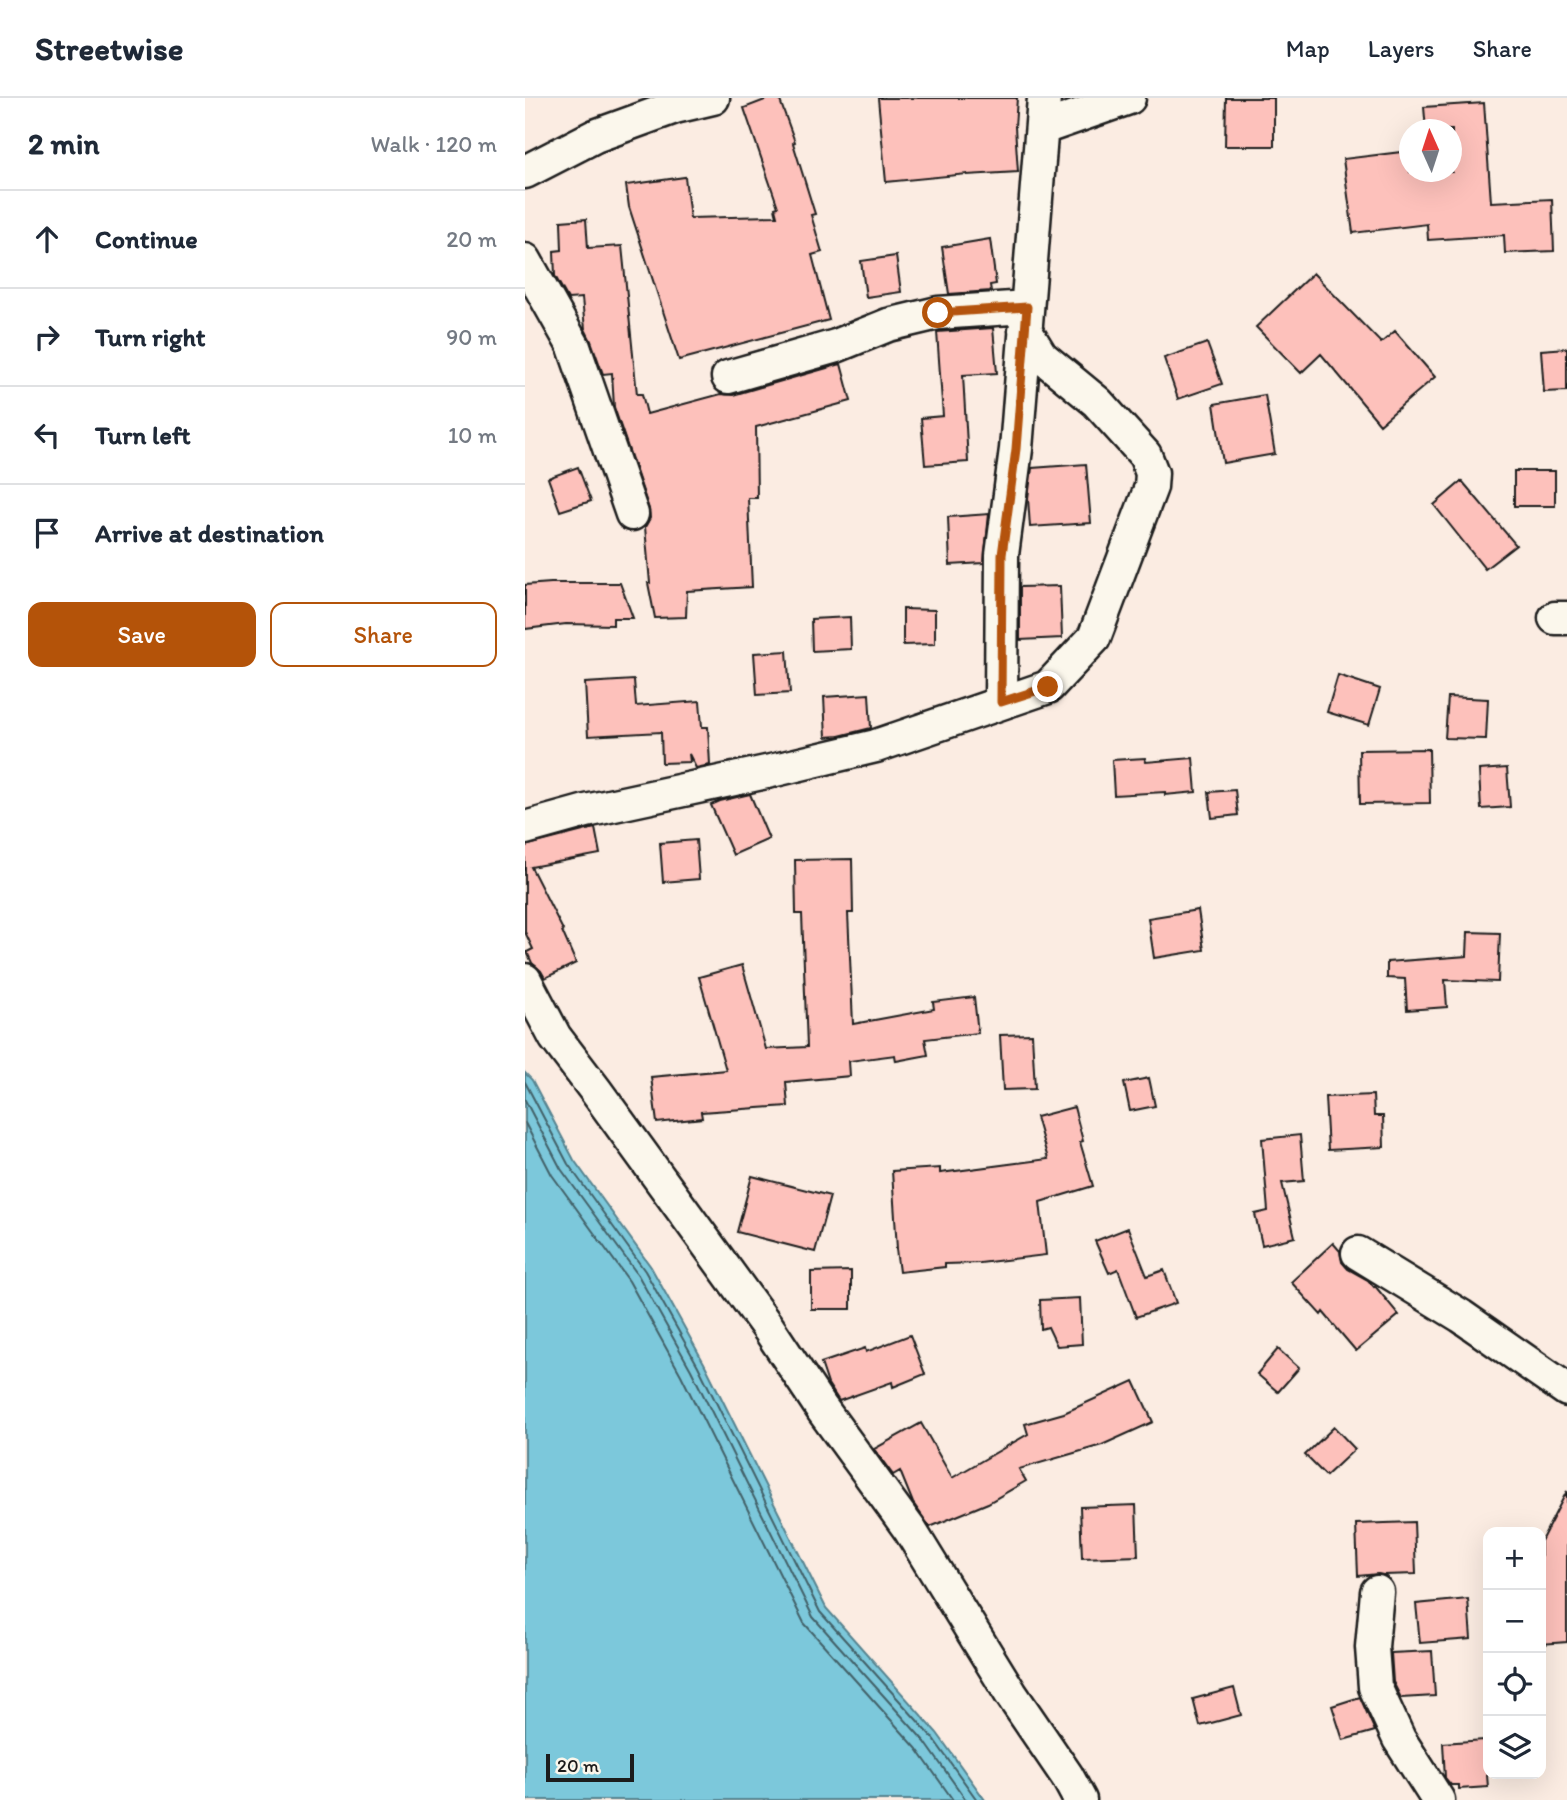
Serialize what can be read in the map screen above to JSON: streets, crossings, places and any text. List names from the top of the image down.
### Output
{
  "scale_bar": "20 m",
  "north": "top",
  "page": {
    "header": "Streetwise",
    "nav": ["Map", "Layers", "Share"],
    "heading": ["2 min", "Walk · 120 m"],
    "list": [
      ["Continue", "20 m"],
      ["Turn right", "90 m"],
      ["Turn left", "10 m"],
      "Arrive at destination"
    ],
    "buttons": ["Save", "Share"],
    "map_buttons": ["+", "−"],
    "scale": "20 m"
  }
}
